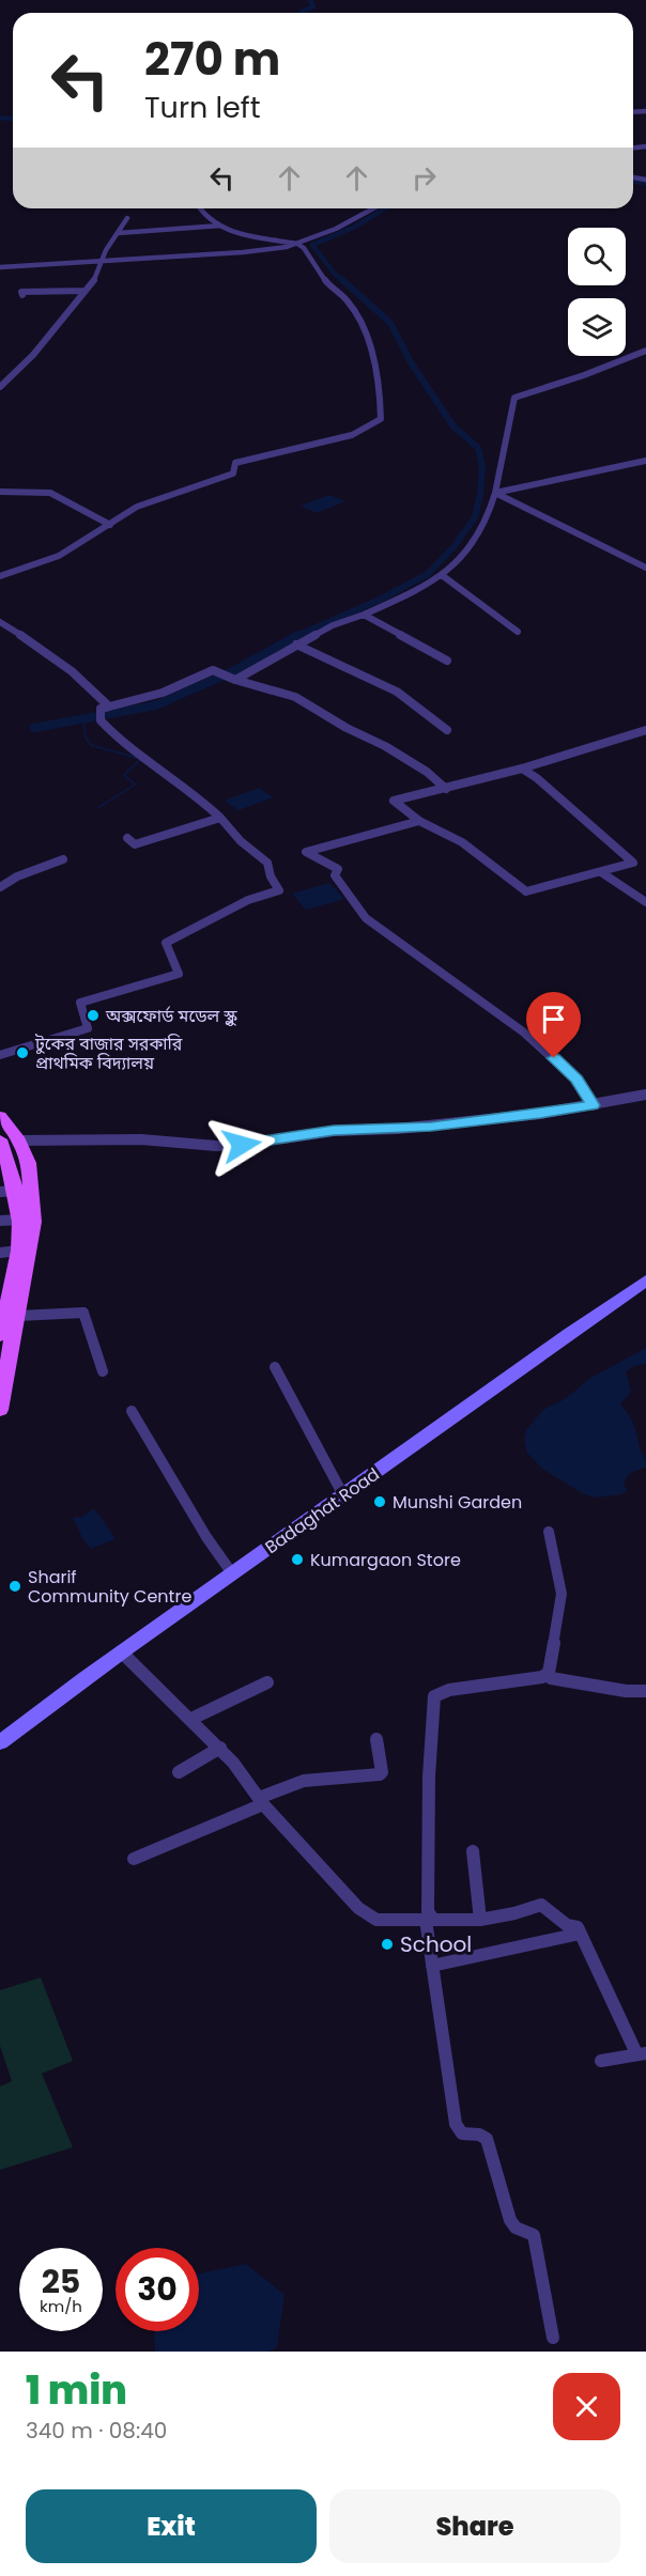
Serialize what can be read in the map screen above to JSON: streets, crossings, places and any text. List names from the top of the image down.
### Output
{
  "streets": {
    "main road": ["Badaghat Road"]
  },
  "places": [
    "অক্সফোর্ড মডেল স্কুল",
    "টুকের বাজার সরকারি প্রাথমিক বিদ্যালয়",
    "Munshi Garden",
    "Kumargaon Store",
    "Sharif Community Centre",
    "School"
  ],
  "page": {
    "turn": ["270 m", "Turn left"],
    "speed": "25 km/h",
    "limit": "30",
    "heading": ["1 min", "340 m · 08:40"],
    "buttons": ["Exit", "Share"]
  }
}
